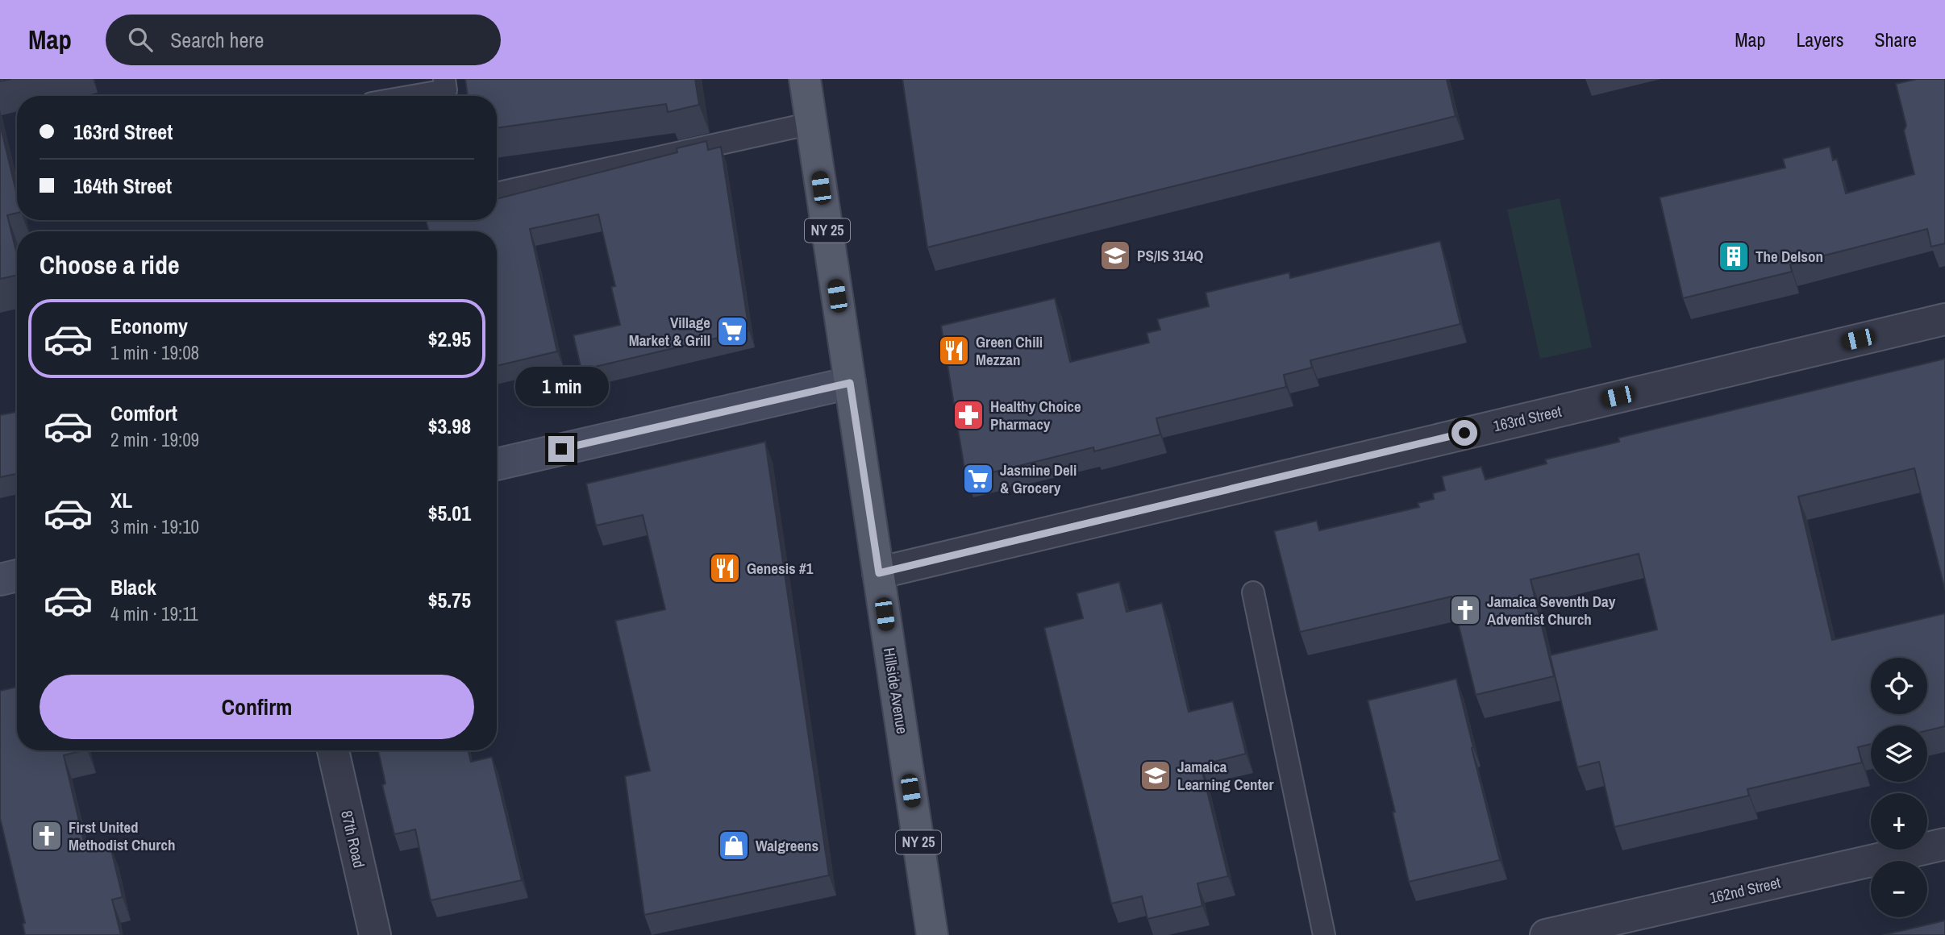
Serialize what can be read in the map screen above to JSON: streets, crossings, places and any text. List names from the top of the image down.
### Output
{
  "streets": {
    "main road": ["NY 25", "Hillside Avenue"],
    "street": ["163rd Street", "87th Road", "162nd Street"]
  },
  "crossings": [
    ["163rd Street", "Hillside Avenue"]
  ],
  "places": {
    "school or university": ["PS/IS 314Q", "Jamaica Learning Center"],
    "building": ["The Delson"],
    "supermarket": ["Village Market & Grill", "Jasmine Deli & Grocery"],
    "restaurant": ["Green Chili Mezzan", "Genesis #1"],
    "pharmacy": ["Healthy Choice Pharmacy"],
    "church": ["Jamaica Seventh Day Adventist Church", "First United Methodist Church"],
    "shop": ["Walgreens"]
  },
  "page": {
    "header": "Map",
    "search": "Search here",
    "nav": ["Map", "Layers", "Share"],
    "banner": ["163rd Street", "164th Street"],
    "heading": "Choose a ride",
    "list": [
      {
        "name": "Economy",
        "note": "1 min · 19:08",
        "value": "$2.95"
      },
      {
        "name": "Comfort",
        "note": "2 min · 19:09",
        "value": "$3.98"
      },
      {
        "name": "XL",
        "note": "3 min · 19:10",
        "value": "$5.01"
      },
      {
        "name": "Black",
        "note": "4 min · 19:11",
        "value": "$5.75"
      }
    ],
    "bubble": "1 min",
    "map_buttons": ["+", "−"],
    "buttons": "Confirm"
  }
}
